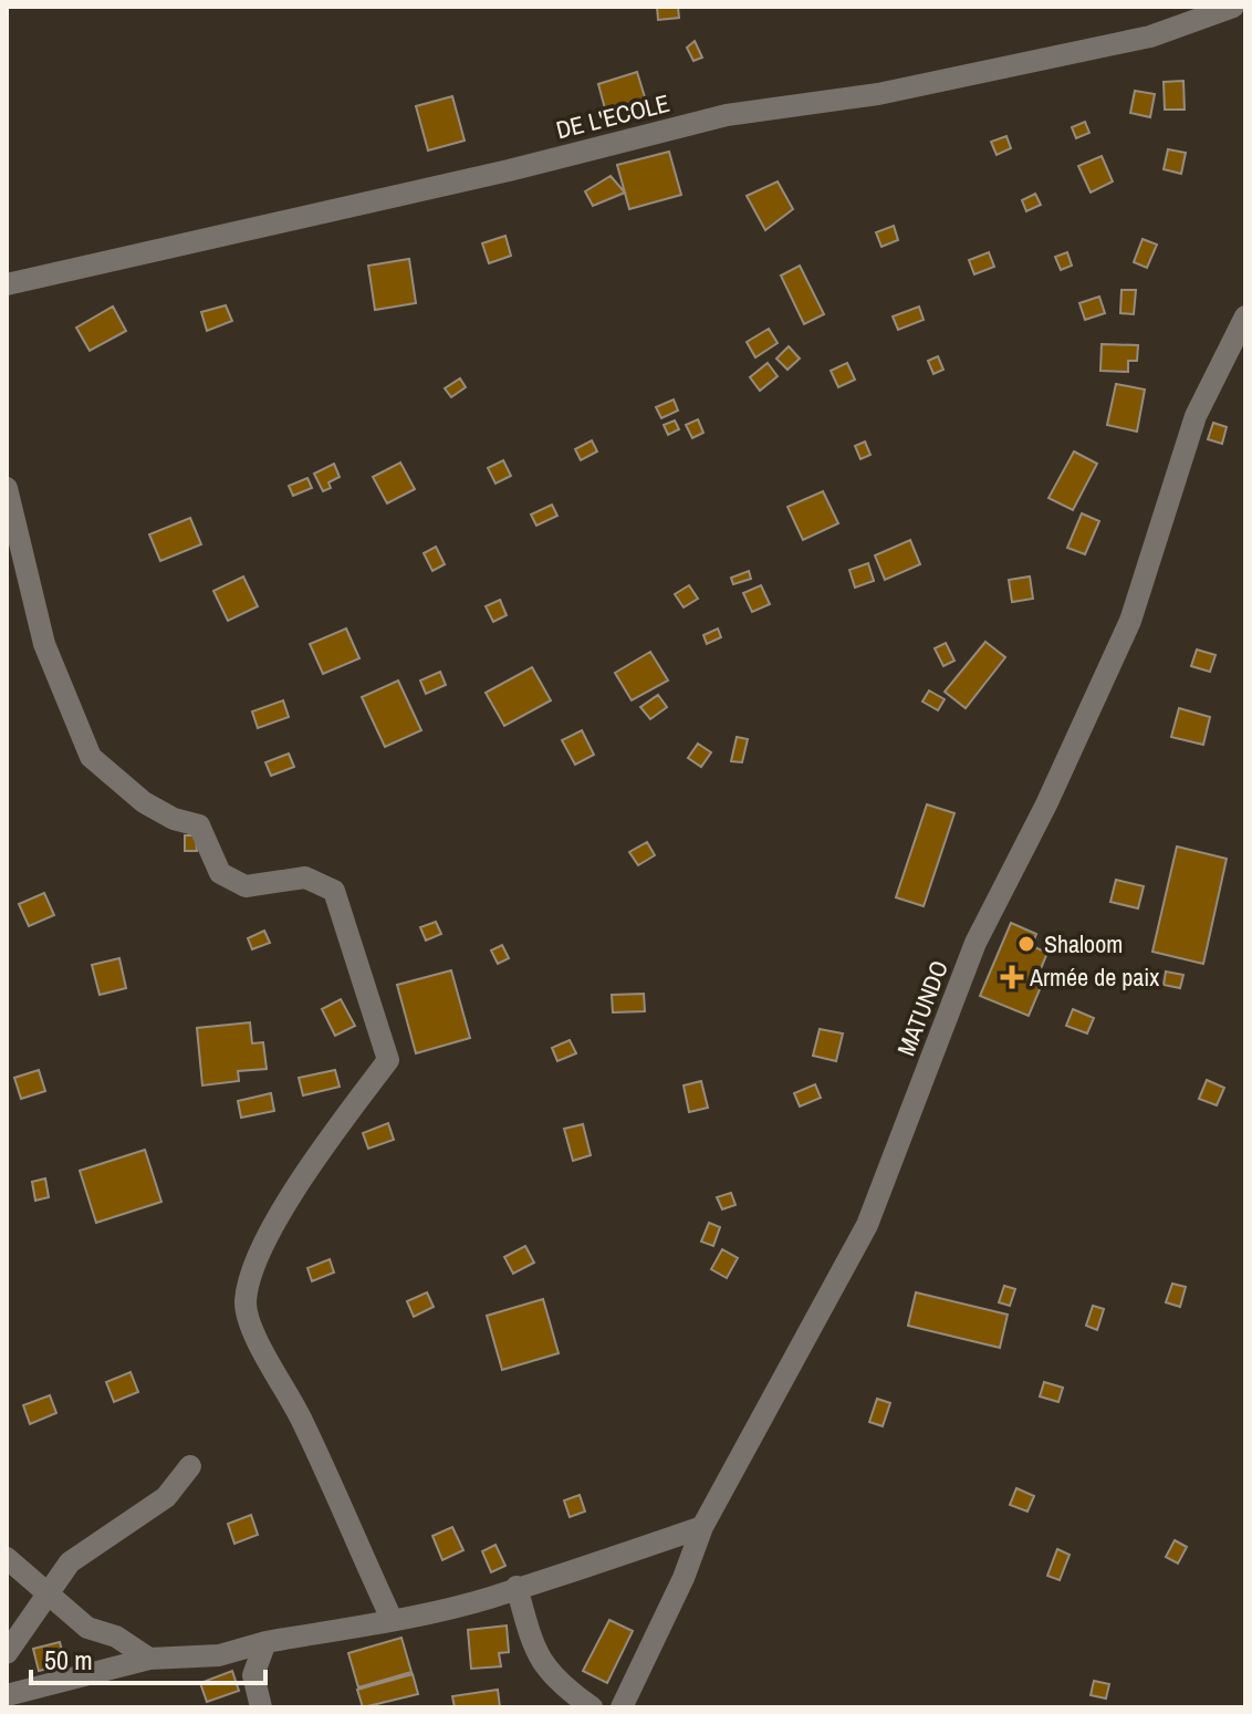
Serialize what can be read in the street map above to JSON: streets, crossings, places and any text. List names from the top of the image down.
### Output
{
  "streets": {
    "street": ["DE L'ECOLE", "MATUNDO"]
  },
  "places": {
    "other": ["Shaloom"],
    "health": ["Armée de paix"]
  },
  "scale_bar": "50 m"
}
